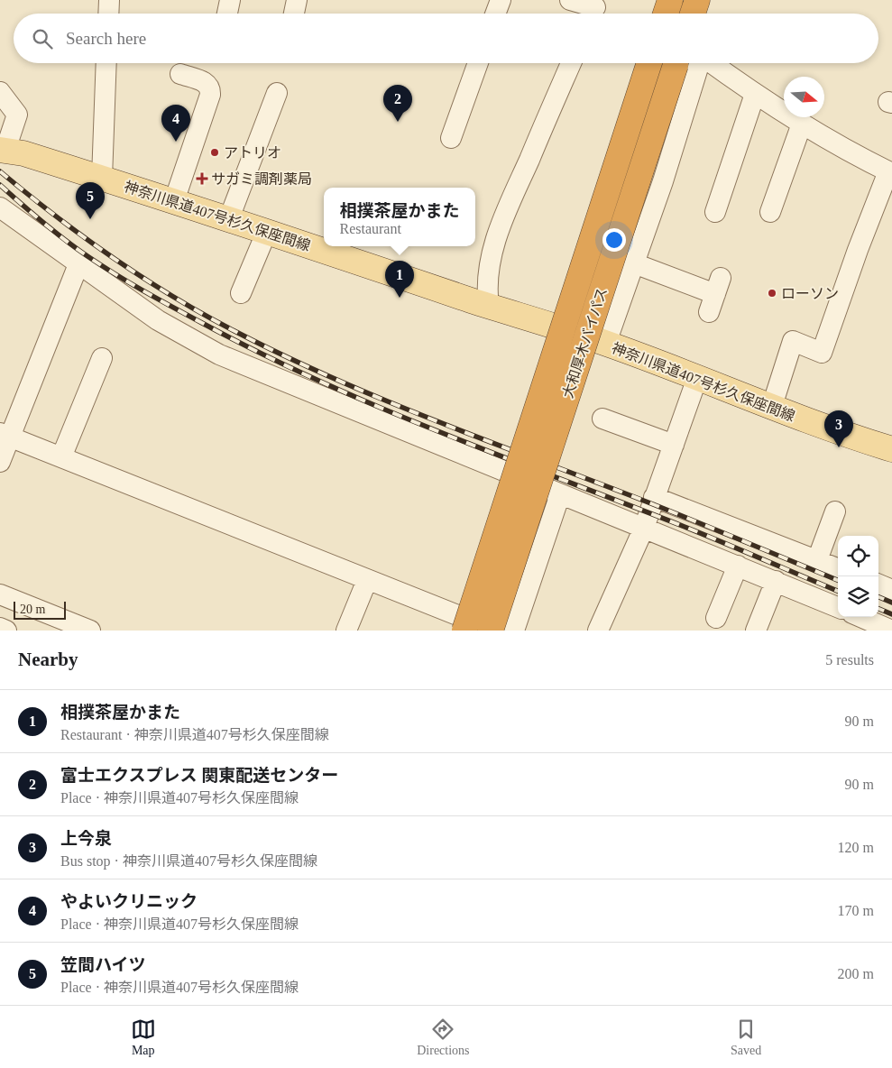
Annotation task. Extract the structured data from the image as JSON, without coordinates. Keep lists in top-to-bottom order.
{
  "streets": {
    "highway": ["大和厚木バイパス"],
    "main road": ["神奈川県道407号杉久保座間線"]
  },
  "places": {
    "other": ["アトリオ", "ローソン"],
    "health": ["サガミ調剤薬局"]
  },
  "scale_bar": "20 m",
  "north": "right",
  "page": {
    "search": "Search here",
    "pins": [
      "2",
      "4",
      "5",
      "1",
      "3"
    ],
    "popup": ["相撲茶屋かまた", "Restaurant"],
    "scale": "20 m",
    "heading": ["Nearby", "5 results"],
    "list": [
      {
        "mark": "1",
        "name": "相撲茶屋かまた",
        "note": "Restaurant · 神奈川県道407号杉久保座間線",
        "value": "90 m"
      },
      {
        "mark": "2",
        "name": "富士エクスプレス 関東配送センター",
        "note": "Place · 神奈川県道407号杉久保座間線",
        "value": "90 m"
      },
      {
        "mark": "3",
        "name": "上今泉",
        "note": "Bus stop · 神奈川県道407号杉久保座間線",
        "value": "120 m"
      },
      {
        "mark": "4",
        "name": "やよいクリニック",
        "note": "Place · 神奈川県道407号杉久保座間線",
        "value": "170 m"
      },
      {
        "mark": "5",
        "name": "笠間ハイツ",
        "note": "Place · 神奈川県道407号杉久保座間線",
        "value": "200 m"
      }
    ],
    "nav": ["Map", "Directions", "Saved"]
  }
}
